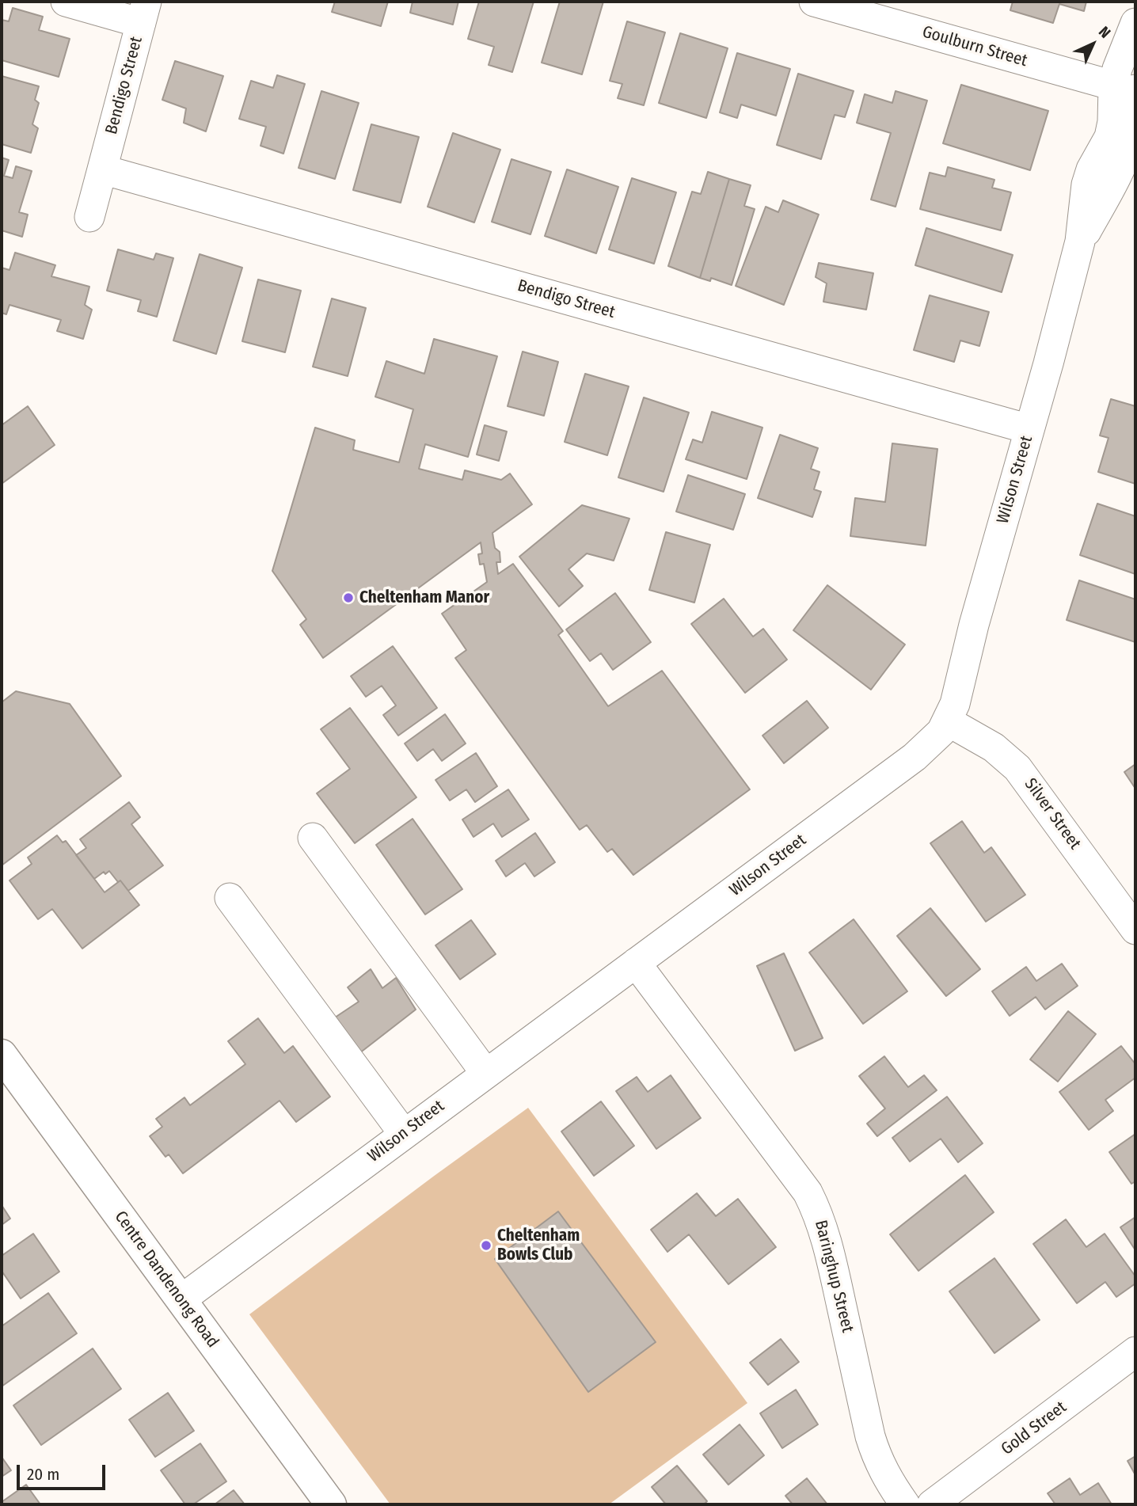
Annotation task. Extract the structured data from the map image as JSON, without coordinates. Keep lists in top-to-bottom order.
{
  "streets": {
    "main road": ["Centre Dandenong Road"],
    "street": [
      "Goulburn Street",
      "Bendigo Street",
      "Wilson Street",
      "Silver Street",
      "Baringhup Street",
      "Gold Street"
    ]
  },
  "crossings": [
    ["Goulburn Street", "Wilson Street"],
    ["Bendigo Street", "Wilson Street"],
    ["Wilson Street", "Silver Street"],
    ["Wilson Street", "Baringhup Street"],
    ["Wilson Street", "Centre Dandenong Road"]
  ],
  "places": ["Cheltenham Manor", "Cheltenham Bowls Club"],
  "scale_bar": "20 m",
  "north": "top right"
}
